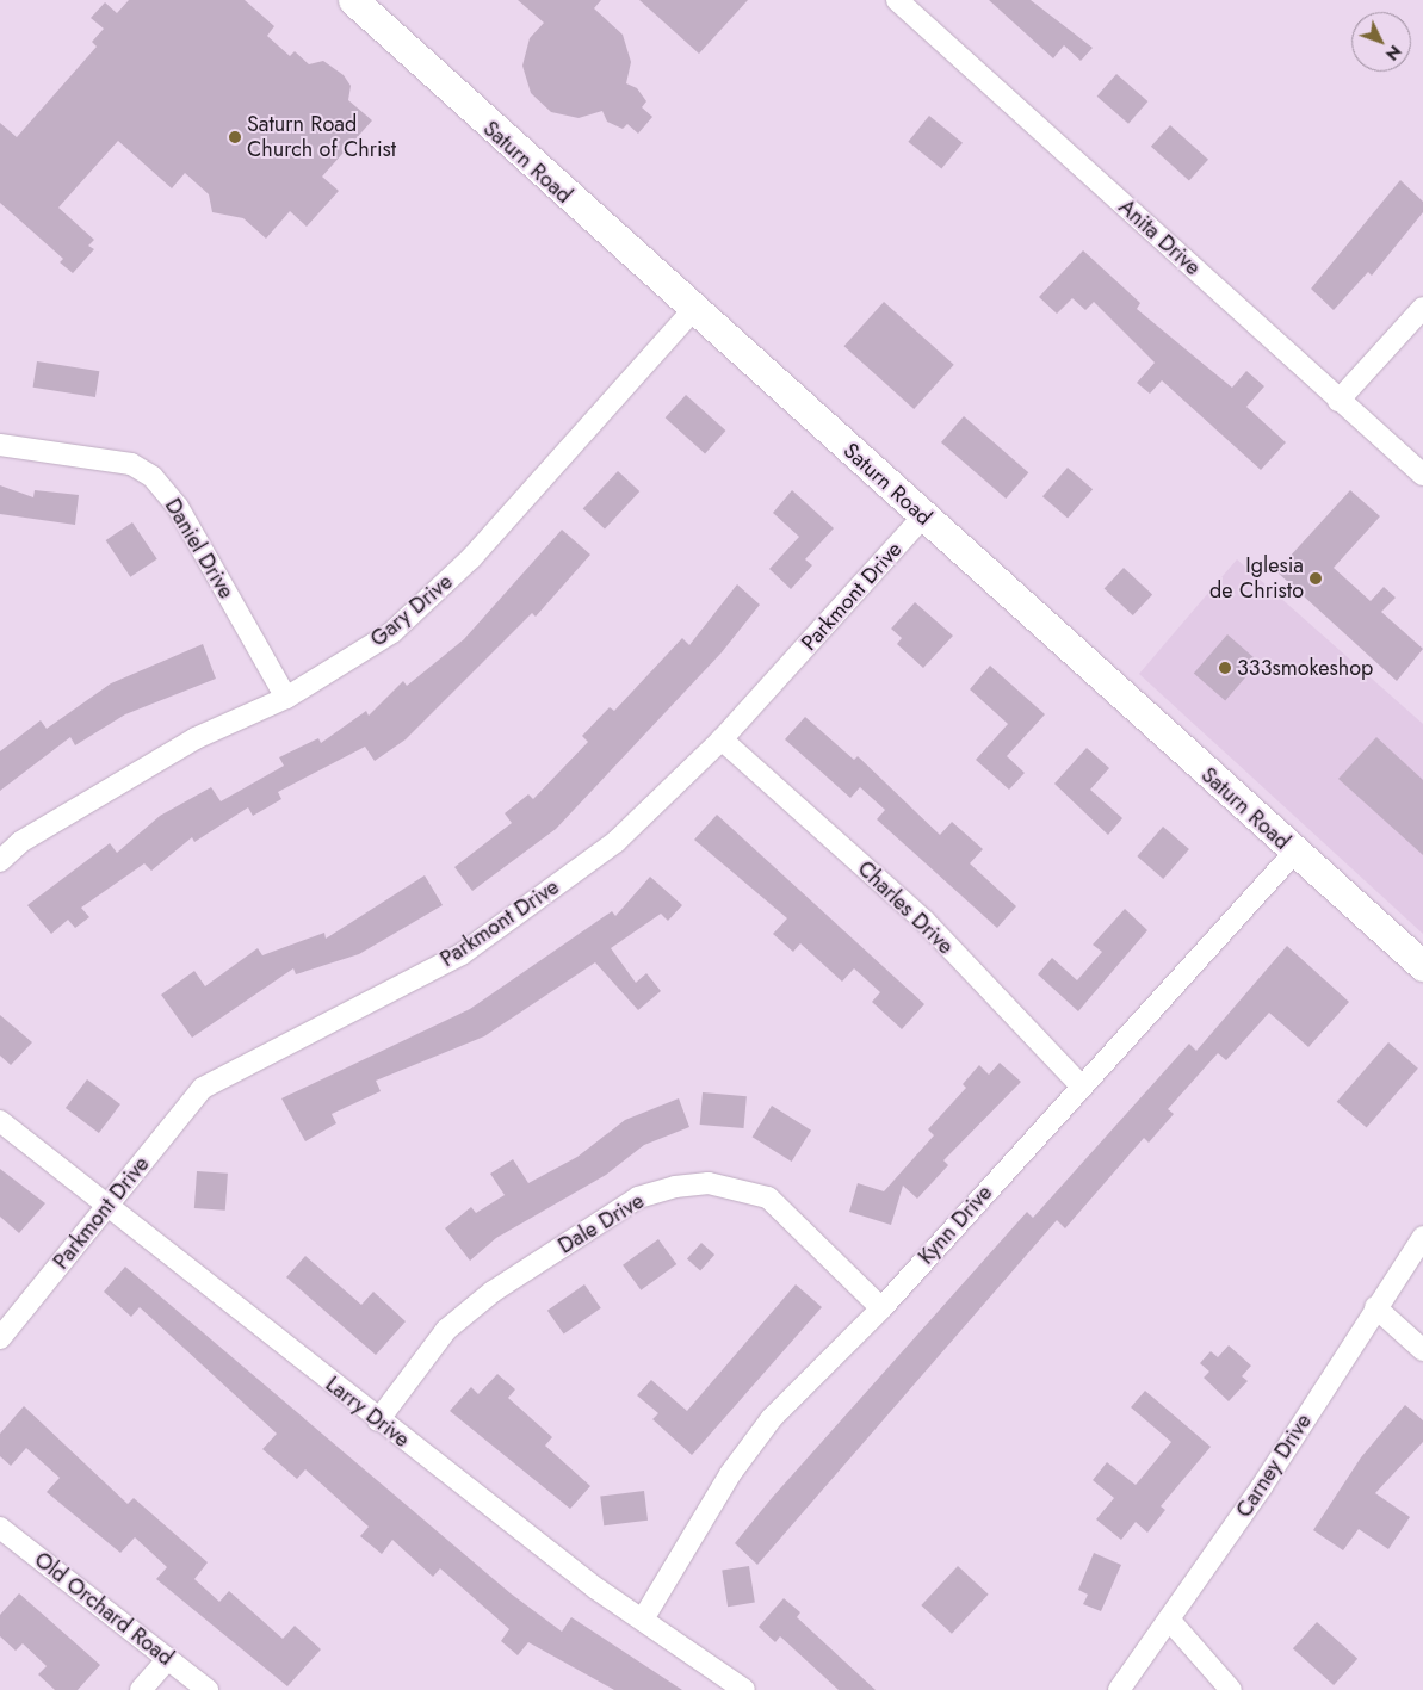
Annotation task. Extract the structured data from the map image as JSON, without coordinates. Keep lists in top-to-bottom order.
{
  "streets": {
    "street": [
      "Saturn Road",
      "Anita Drive",
      "Daniel Drive",
      "Parkmont Drive",
      "Gary Drive",
      "Charles Drive",
      "Dale Drive",
      "Kynn Drive",
      "Larry Drive",
      "Carney Drive",
      "Old Orchard Road"
    ]
  },
  "crossings": [
    ["Saturn Road", "Parkmont Drive"],
    ["Saturn Road", "Gary Drive"],
    ["Saturn Road", "Kynn Drive"],
    ["Daniel Drive", "Gary Drive"],
    ["Parkmont Drive", "Charles Drive"],
    ["Parkmont Drive", "Larry Drive"],
    ["Charles Drive", "Kynn Drive"],
    ["Dale Drive", "Kynn Drive"],
    ["Dale Drive", "Larry Drive"],
    ["Kynn Drive", "Larry Drive"]
  ],
  "places": ["Saturn Road Church of Christ", "Iglesia de Christo", "333smokeshop"],
  "north": "bottom right"
}
